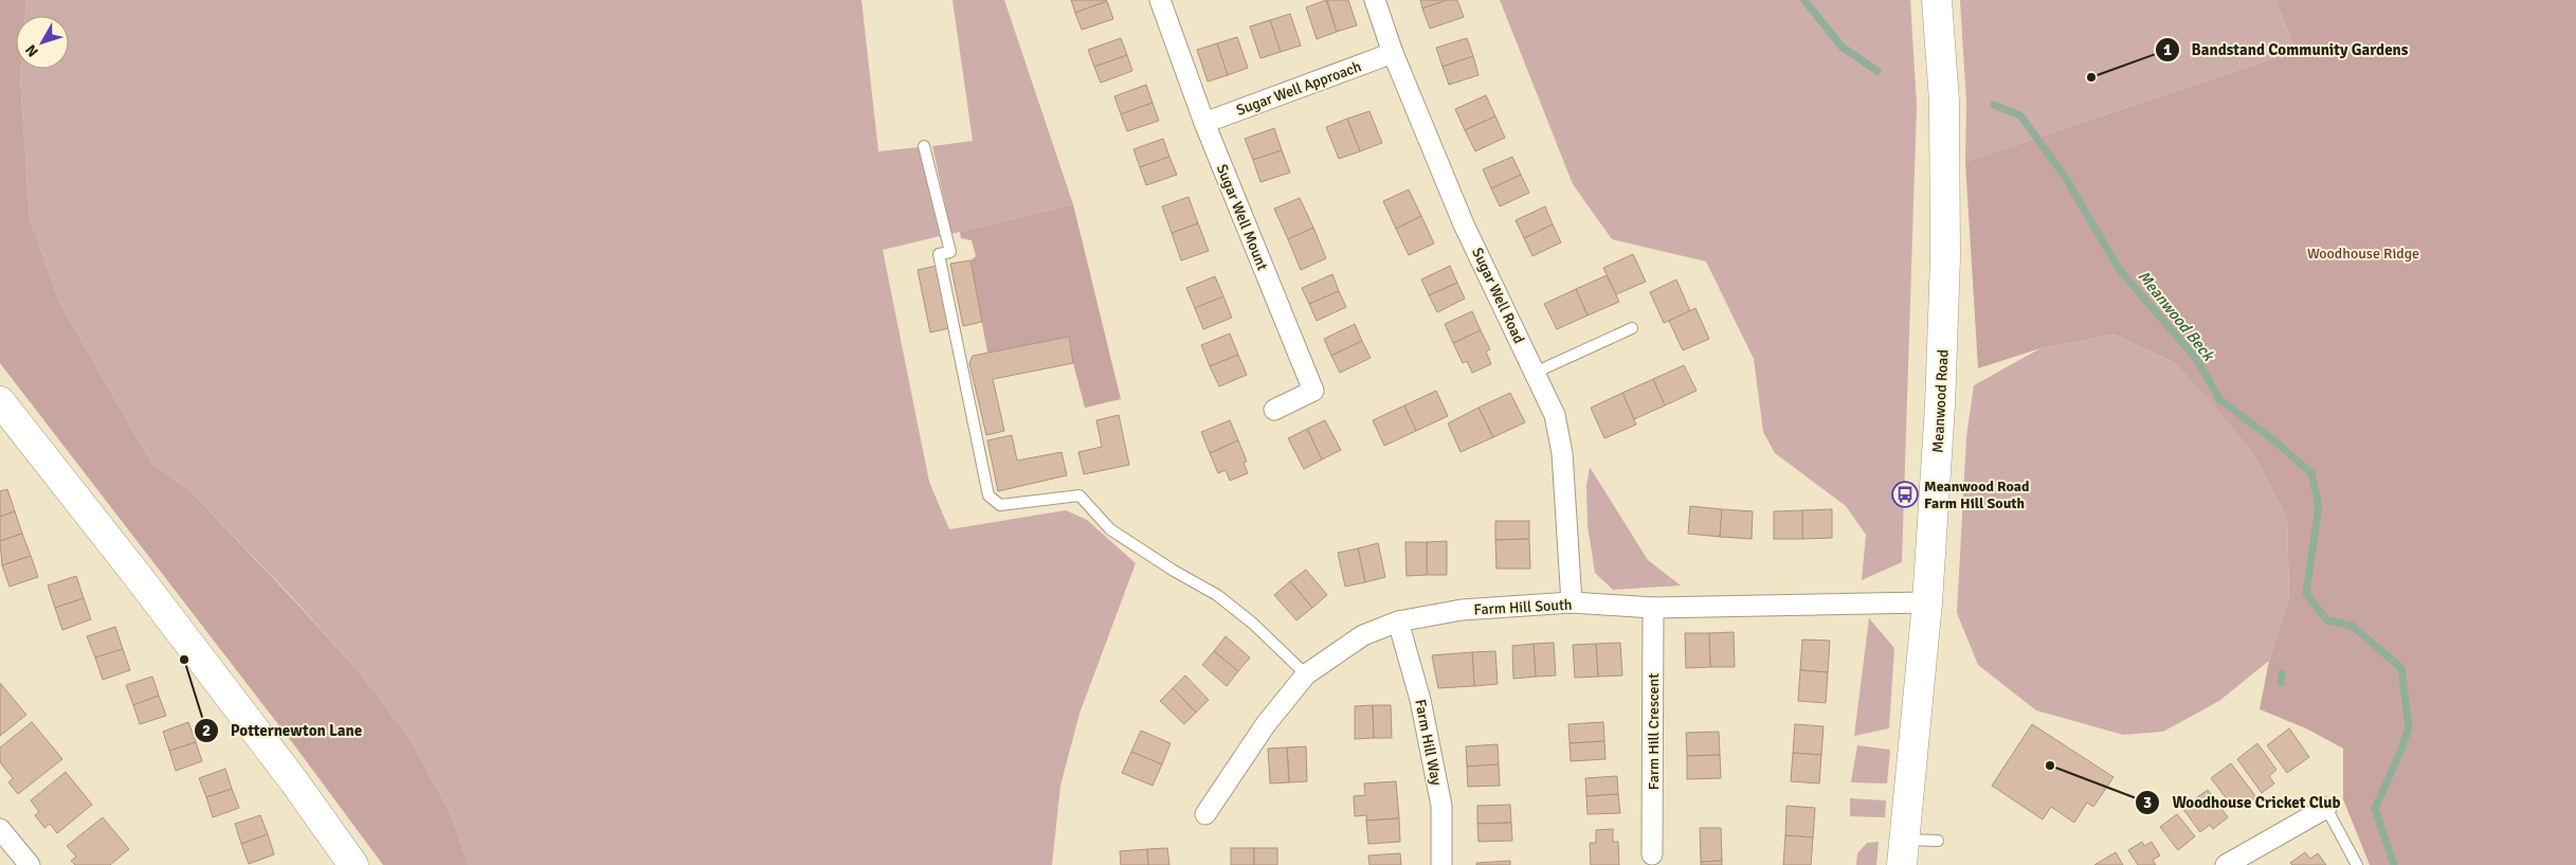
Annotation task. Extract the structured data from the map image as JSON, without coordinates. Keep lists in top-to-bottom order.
{
  "streets": {
    "street": [
      "Sugar Well Approach",
      "Sugar Well Mount",
      "Sugar Well Road",
      "Meanwood Road",
      "Farm Hill South",
      "Farm Hill Crescent",
      "Farm Hill Way"
    ]
  },
  "crossings": [
    ["Sugar Well Approach", "Sugar Well Mount"],
    ["Sugar Well Approach", "Sugar Well Road"],
    ["Sugar Well Road", "Farm Hill South"],
    ["Meanwood Road", "Farm Hill South"],
    ["Farm Hill South", "Farm Hill Crescent"],
    ["Farm Hill South", "Farm Hill Way"]
  ],
  "water": ["Meanwood Beck"],
  "parks": ["Woodhouse Ridge"],
  "places": {
    "other": ["Bandstand Community Gardens", "Potternewton Lane", "Woodhouse Cricket Club"],
    "bus stop": ["Meanwood Road Farm Hill South"]
  },
  "north": "bottom left"
}
